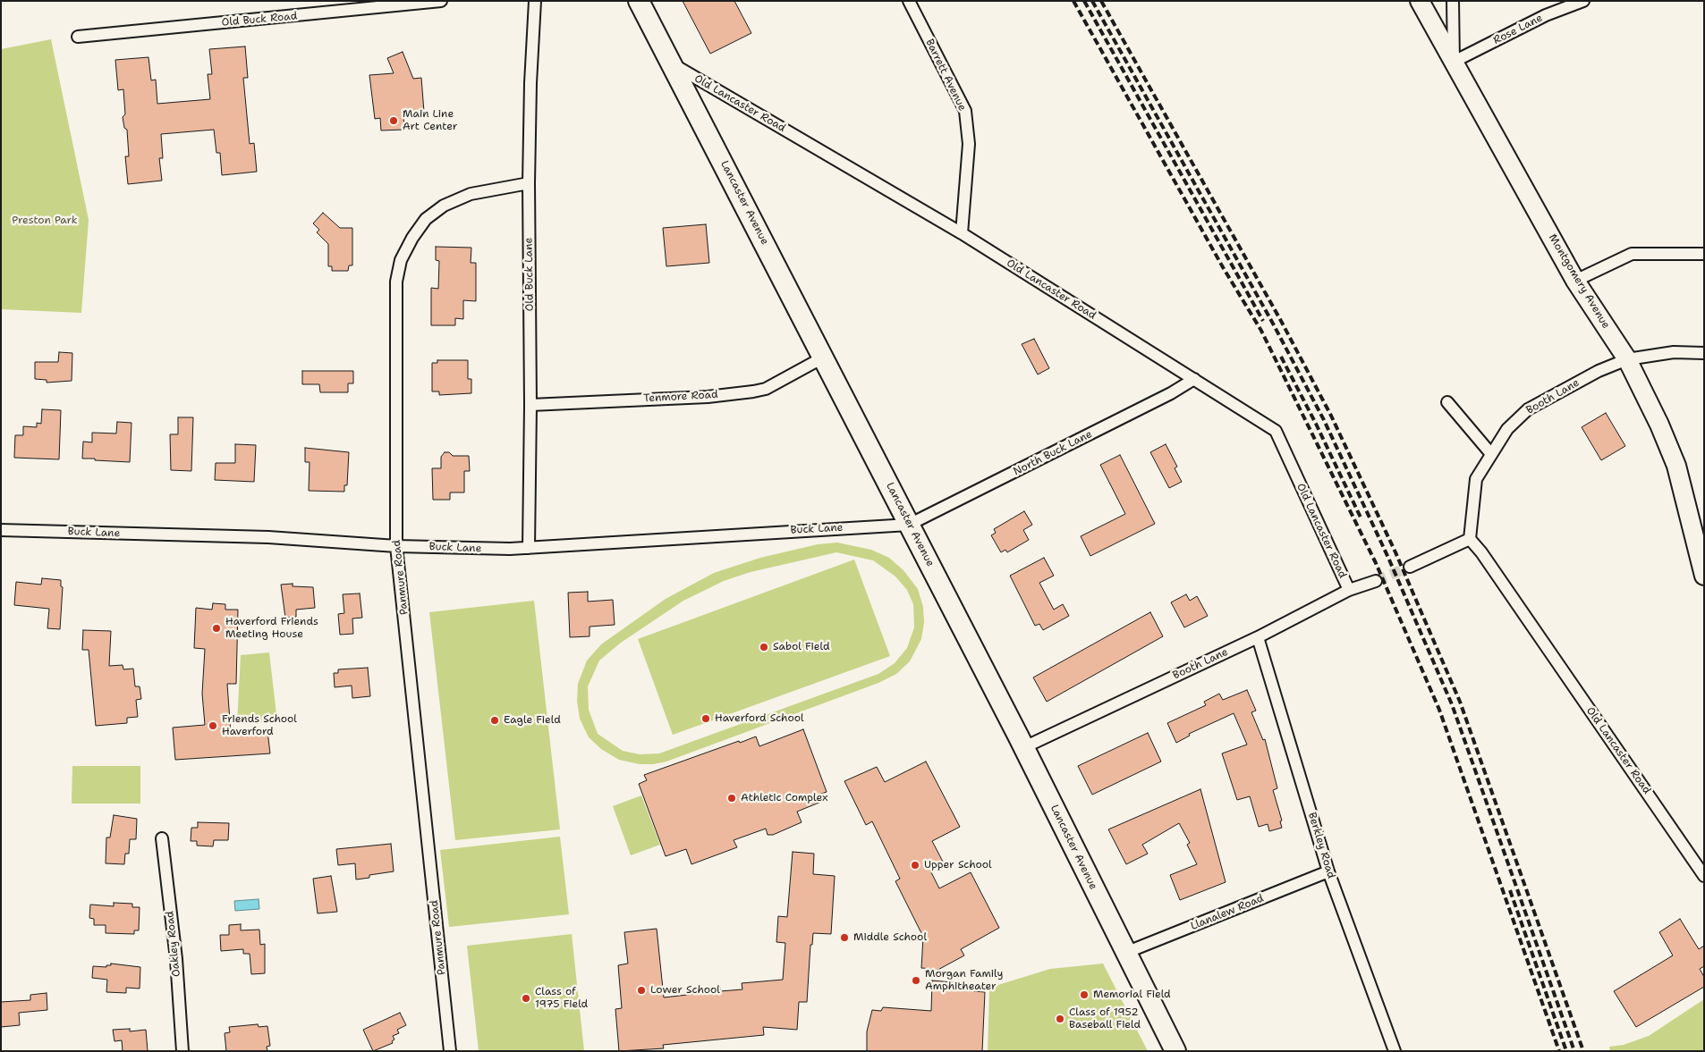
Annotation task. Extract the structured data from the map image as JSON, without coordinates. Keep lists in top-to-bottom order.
{
  "streets": {
    "highway": ["Lancaster Avenue"],
    "main road": ["Montgomery Avenue"],
    "street": [
      "Old Buck Road",
      "Rose Lane",
      "Barrett Avenue",
      "Old Lancaster Road",
      "Old Buck Lane",
      "Tenmore Road",
      "Booth Lane",
      "North Buck Lane",
      "Buck Lane",
      "Panmure Road",
      "Berkley Road",
      "Llanalew Road",
      "Oakley Road"
    ]
  },
  "crossings": [
    ["Rose Lane", "Montgomery Avenue"],
    ["Barrett Avenue", "Old Lancaster Road"],
    ["Old Lancaster Road", "Lancaster Avenue"],
    ["Old Lancaster Road", "Booth Lane"],
    ["Old Lancaster Road", "North Buck Lane"],
    ["Lancaster Avenue", "Tenmore Road"],
    ["Lancaster Avenue", "Booth Lane"],
    ["Lancaster Avenue", "North Buck Lane"],
    ["Lancaster Avenue", "Buck Lane"],
    ["Lancaster Avenue", "Llanalew Road"],
    ["Old Buck Lane", "Tenmore Road"],
    ["Old Buck Lane", "Buck Lane"],
    ["Old Buck Lane", "Panmure Road"],
    ["Montgomery Avenue", "Booth Lane"],
    ["Booth Lane", "Berkley Road"],
    ["North Buck Lane", "Buck Lane"],
    ["Buck Lane", "Panmure Road"],
    ["Berkley Road", "Llanalew Road"]
  ],
  "parks": ["Preston Park"],
  "places": [
    "Main Line Art Center",
    "Haverford Friends Meeting House",
    "Sabol Field",
    "Haverford School",
    "Eagle Field",
    "Friends School Haverford",
    "Athletic Complex",
    "Upper School",
    "Middle School",
    "Morgan Family Amphitheater",
    "Lower School",
    "Memorial Field",
    "Class of 1975 Field",
    "Class of 1952 Baseball Field"
  ]
}
